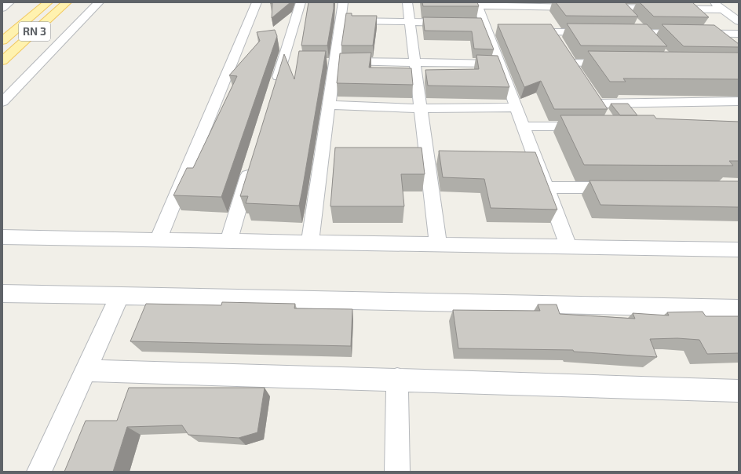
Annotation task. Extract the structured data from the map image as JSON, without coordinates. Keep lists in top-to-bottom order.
{
  "streets": {
    "main road": ["RN 3"]
  }
}
